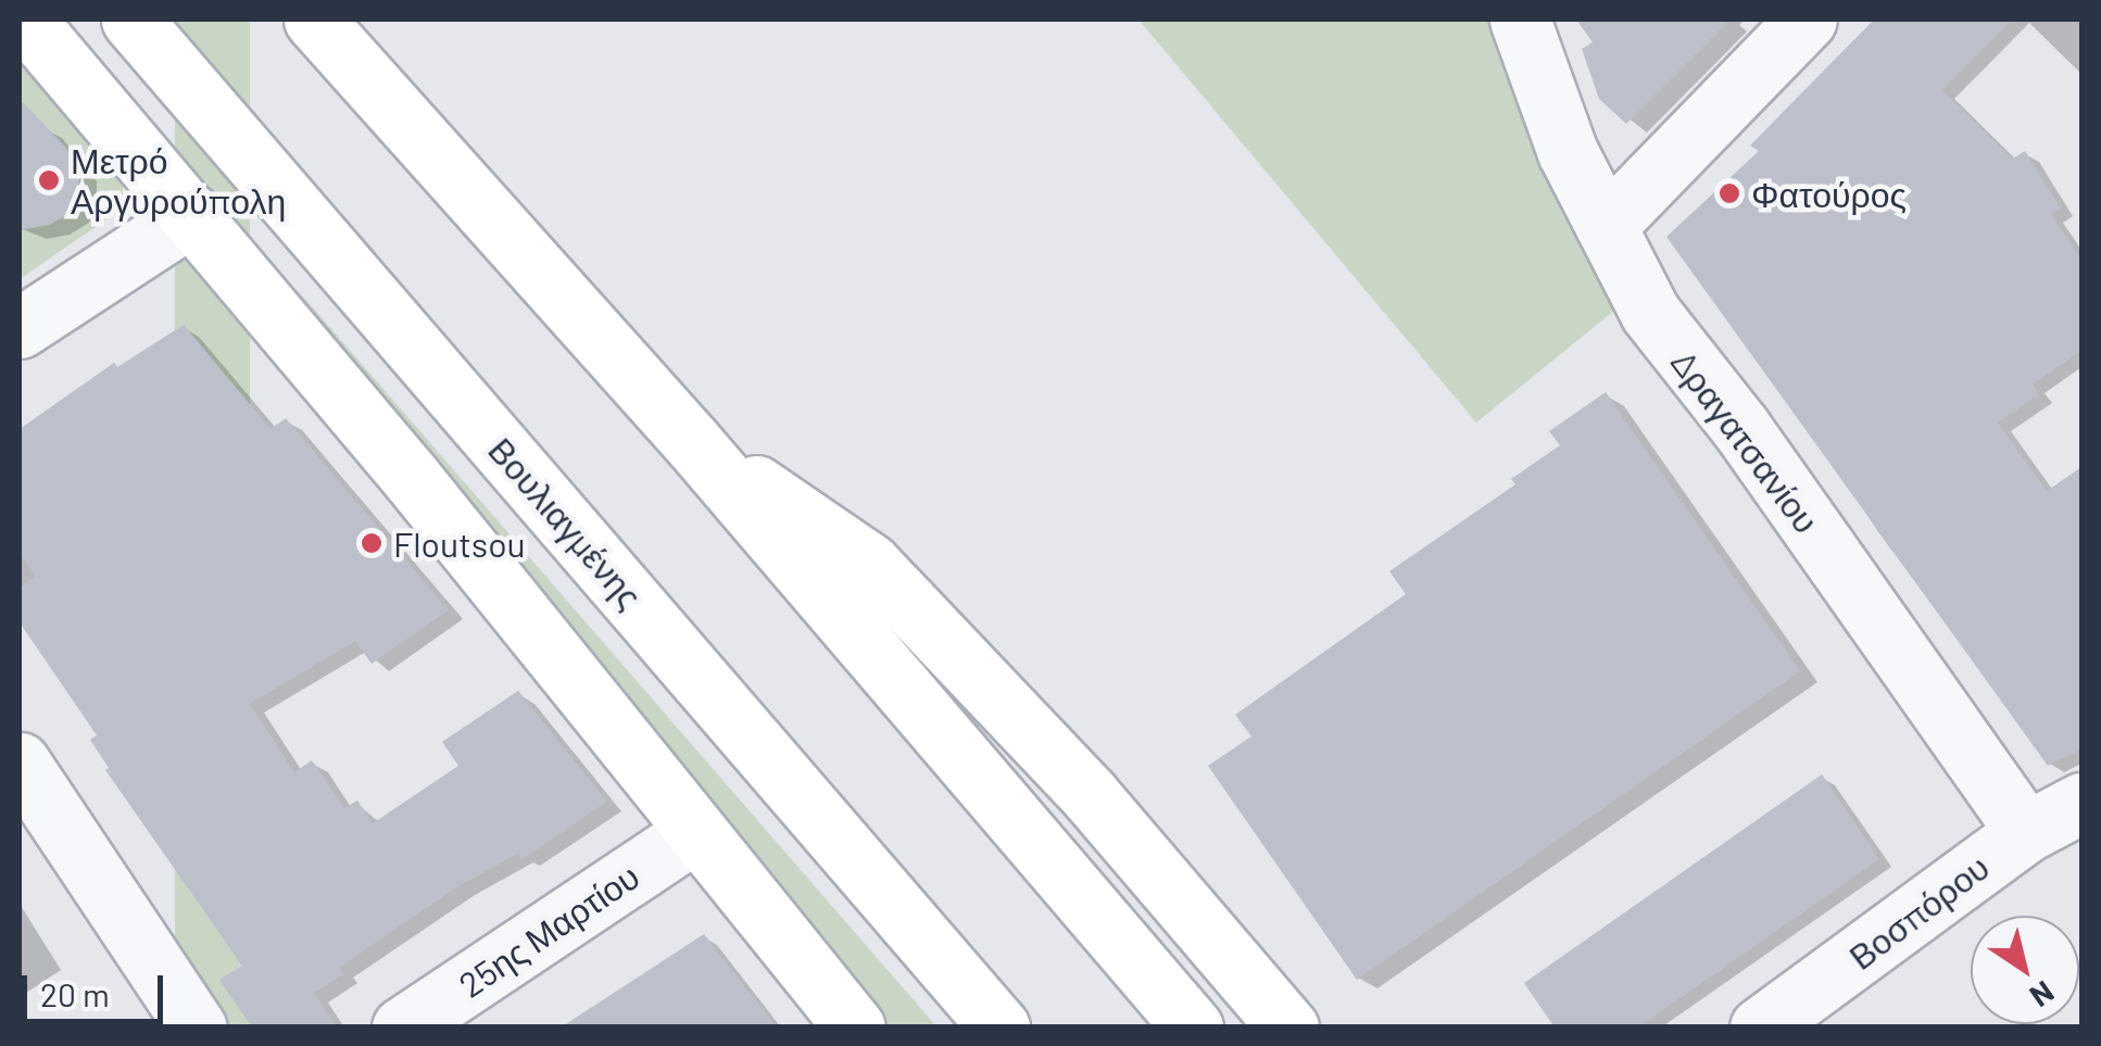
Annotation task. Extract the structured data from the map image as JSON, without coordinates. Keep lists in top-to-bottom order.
{
  "streets": {
    "main road": ["Βουλιαγμένης"],
    "street": ["Δραγατσανίου", "Βοσπόρου", "25ης Μαρτίου"]
  },
  "crossings": [
    ["Δραγατσανίου", "Βοσπόρου"]
  ],
  "places": ["Μετρό Αργυρούπολη", "Φατούρος", "Floutsou"],
  "scale_bar": "20 m",
  "north": "bottom right"
}
